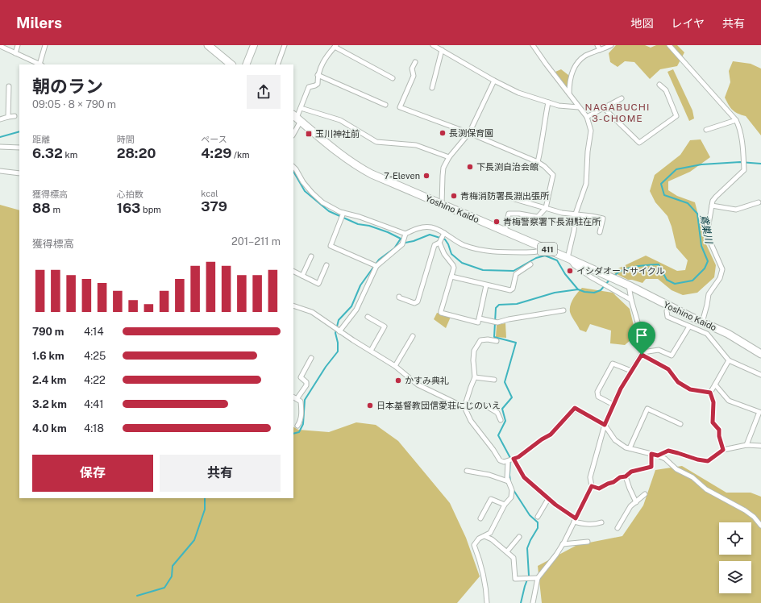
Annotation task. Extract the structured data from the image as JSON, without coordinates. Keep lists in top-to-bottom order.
{
  "streets": {
    "highway": ["Yoshino Kaido", "411"]
  },
  "districts": ["NAGABUCHI 3-CHOME"],
  "water": ["鳶巣川"],
  "places": {
    "other": [
      "長渕保育園",
      "下長渕自治会館",
      "7-Eleven",
      "青梅消防署長淵出張所",
      "青梅警察署下長淵駐在所",
      "イシダオートサイクル",
      "かすみ典礼",
      "日本基督教団信愛荘にじのいえ"
    ],
    "transit": ["玉川神社前"]
  },
  "page": {
    "header": "Milers",
    "nav": ["地図", "レイヤ", "共有"],
    "heading": ["朝のラン", "09:05 · 8 × 790 m"],
    "stats": [
      ["距離", "6.32 km"],
      ["時間", "28:20"],
      ["ペース", "4:29 /km"],
      ["獲得標高", "88 m"],
      ["心拍数", "163 bpm"],
      ["kcal", "379"]
    ],
    "chart": ["獲得標高", "201–211 m"],
    "list": [
      {
        "name": "790 m",
        "note": "4:14"
      },
      {
        "name": "1.6 km",
        "note": "4:25"
      },
      {
        "name": "2.4 km",
        "note": "4:22"
      },
      {
        "name": "3.2 km",
        "note": "4:41"
      },
      {
        "name": "4.0 km",
        "note": "4:18"
      }
    ],
    "buttons": ["保存", "共有"]
  }
}
